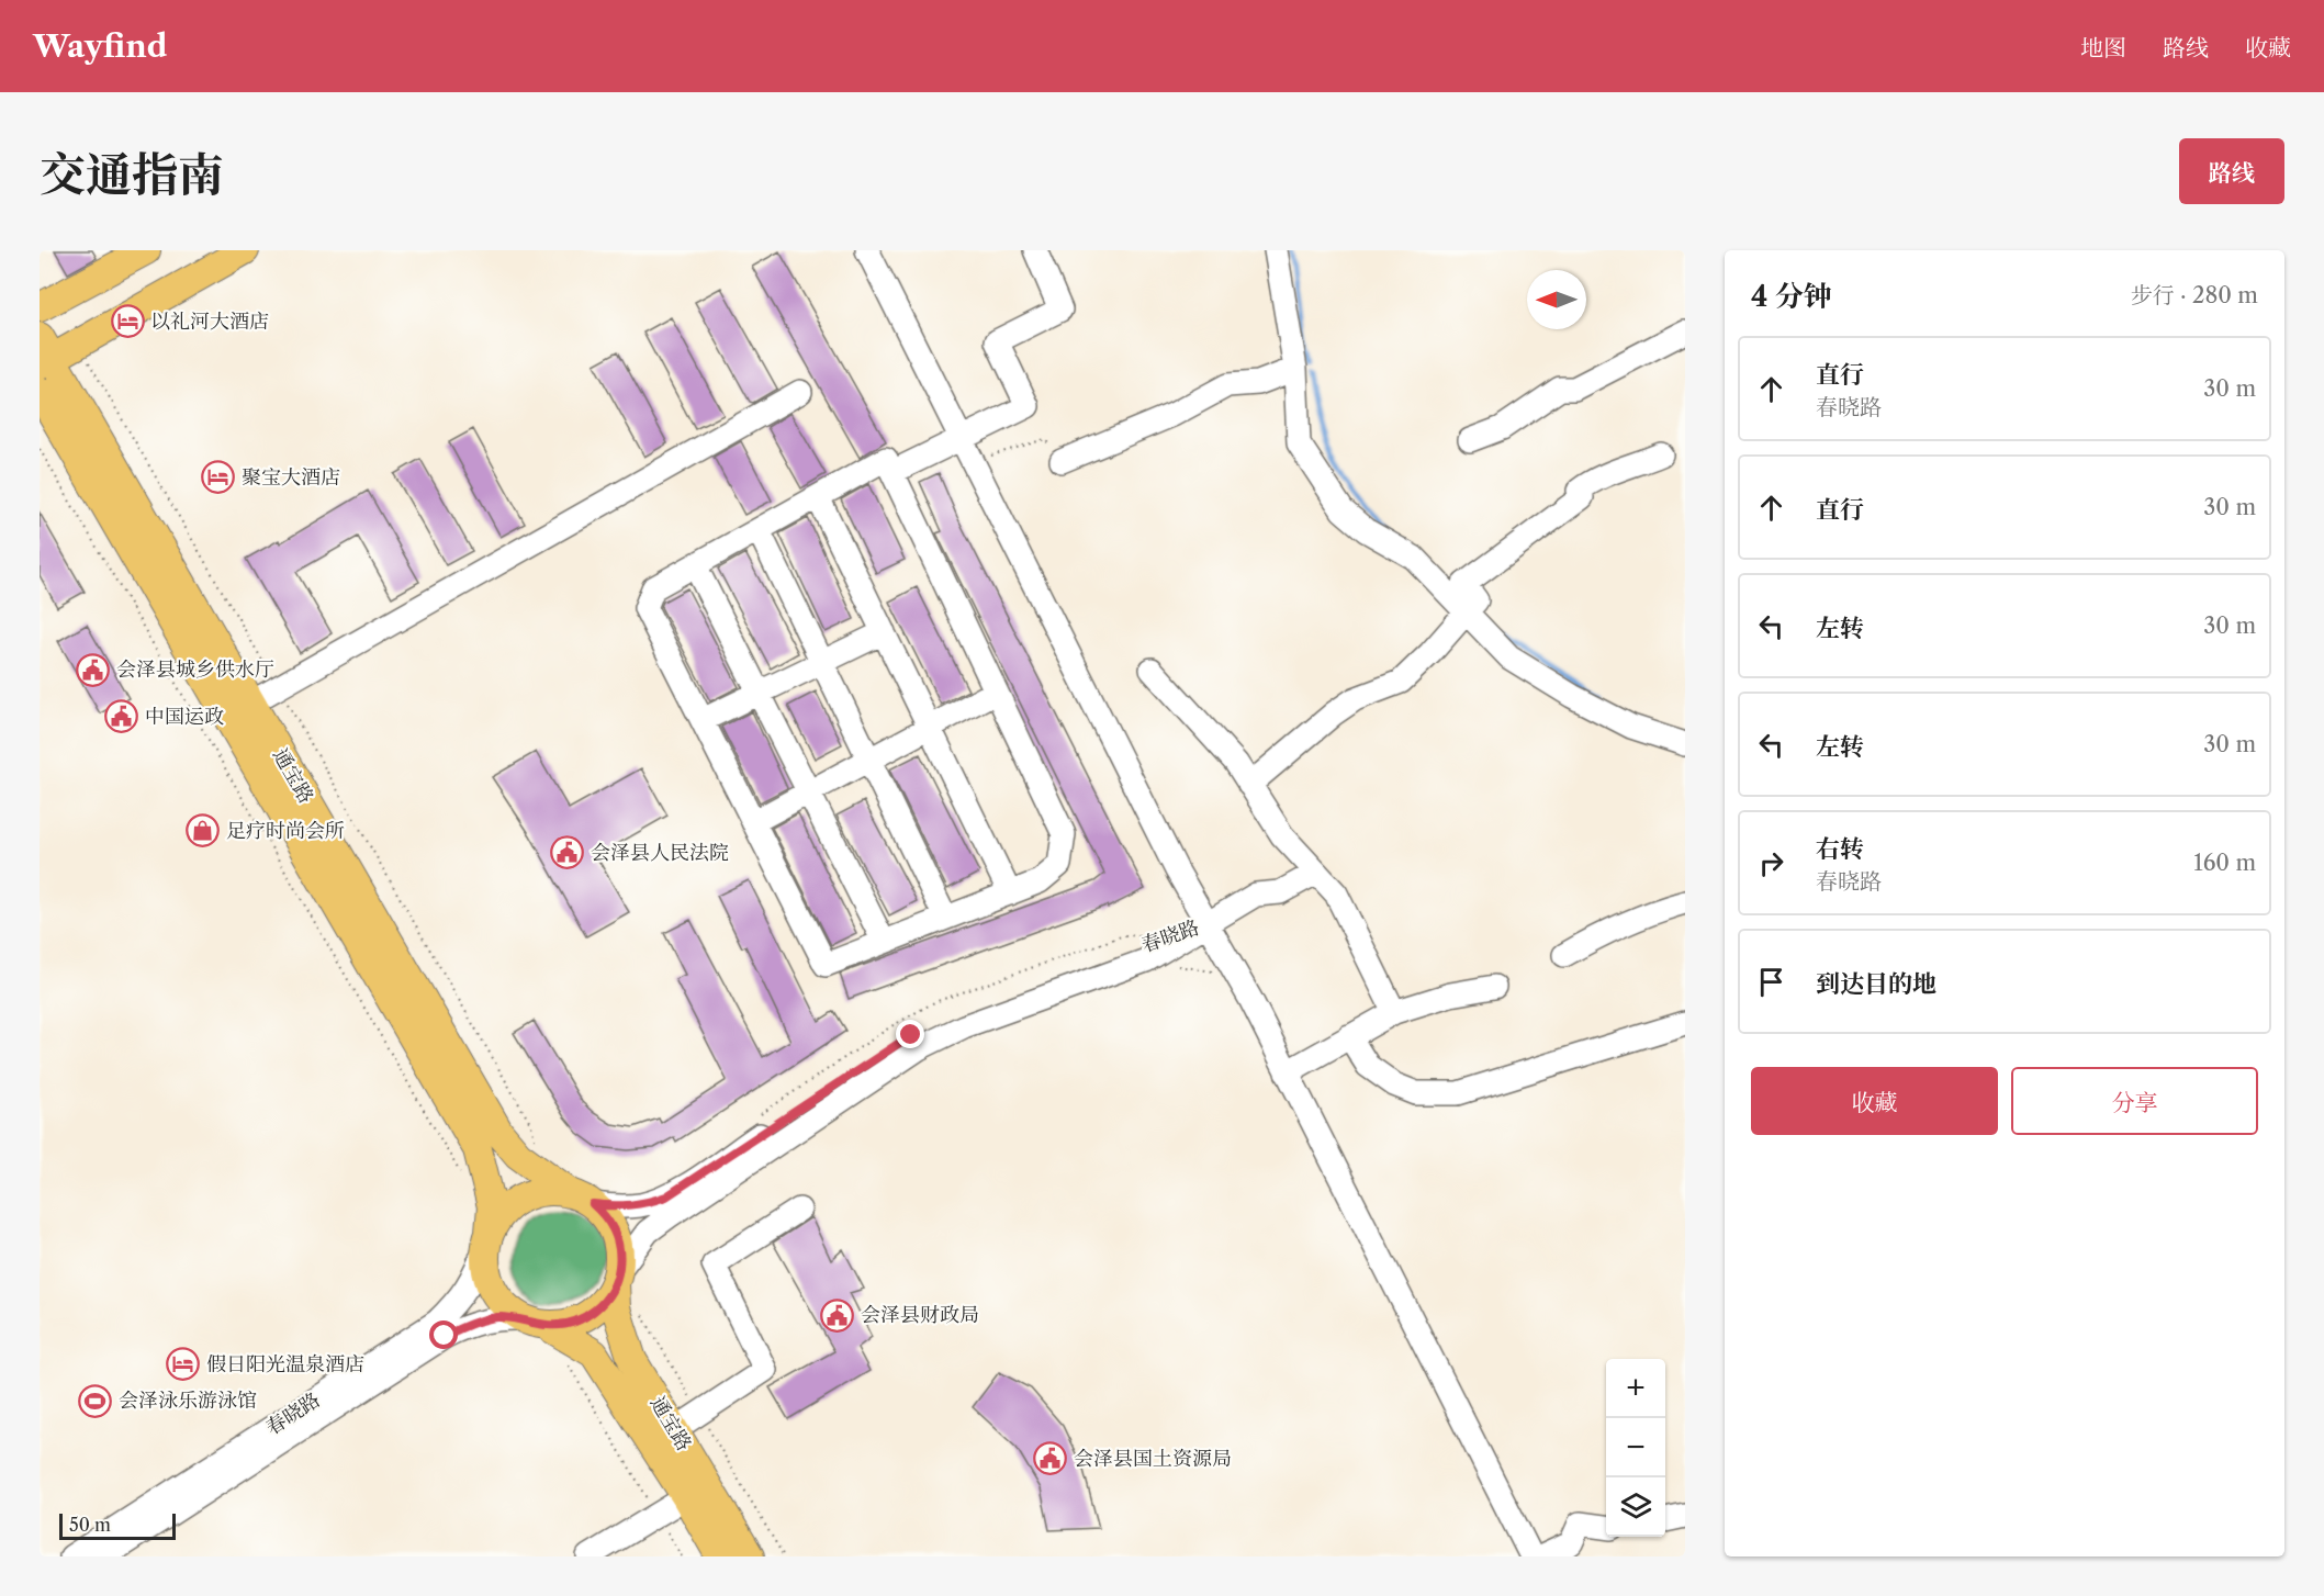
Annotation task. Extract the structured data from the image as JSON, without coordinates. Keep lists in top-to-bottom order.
{
  "streets": {
    "main road": ["通宝路"],
    "street": ["春晓路"]
  },
  "crossings": [
    ["通宝路", "春晓路"]
  ],
  "places": {
    "hotel": ["以礼河大酒店", "聚宝大酒店", "假日阳光温泉酒店"],
    "public building": [
      "会泽县城乡供水厅",
      "中国运政",
      "会泽县人民法院",
      "会泽县财政局",
      "会泽县国土资源局"
    ],
    "shop": ["足疗时尚会所"],
    "sports": ["会泽泳乐游泳馆"]
  },
  "scale_bar": "50 m",
  "north": "left",
  "page": {
    "header": "Wayfind",
    "nav": ["地图", "路线", "收藏"],
    "title": "交通指南",
    "buttons": [
      "路线",
      ["收藏", "分享"]
    ],
    "heading": ["4 分钟", "步行 · 280 m"],
    "list": [
      ["直行", "春晓路", "30 m"],
      ["直行", "30 m"],
      ["左转", "30 m"],
      ["左转", "30 m"],
      ["右转", "春晓路", "160 m"],
      "到达目的地"
    ],
    "map_buttons": ["+", "−"],
    "scale": "50 m"
  }
}
